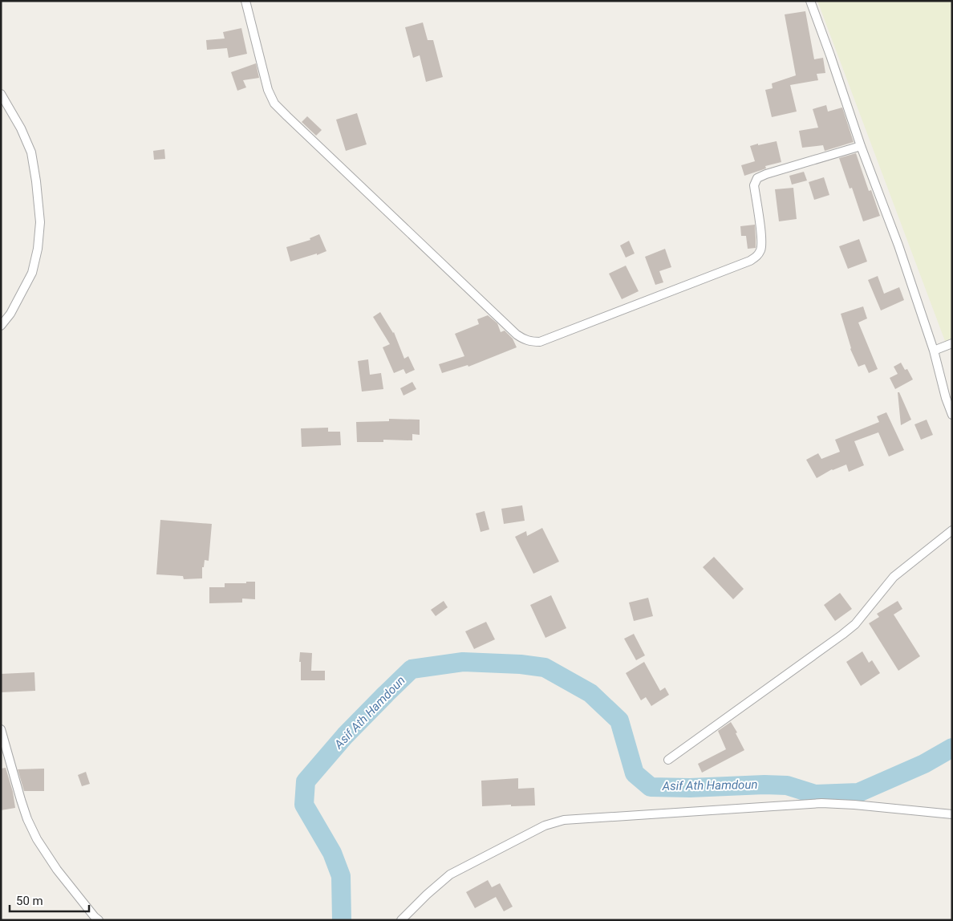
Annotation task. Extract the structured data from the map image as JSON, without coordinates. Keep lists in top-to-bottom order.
{
  "water": ["Asif Ath Hamdoun"],
  "scale_bar": "50 m"
}
